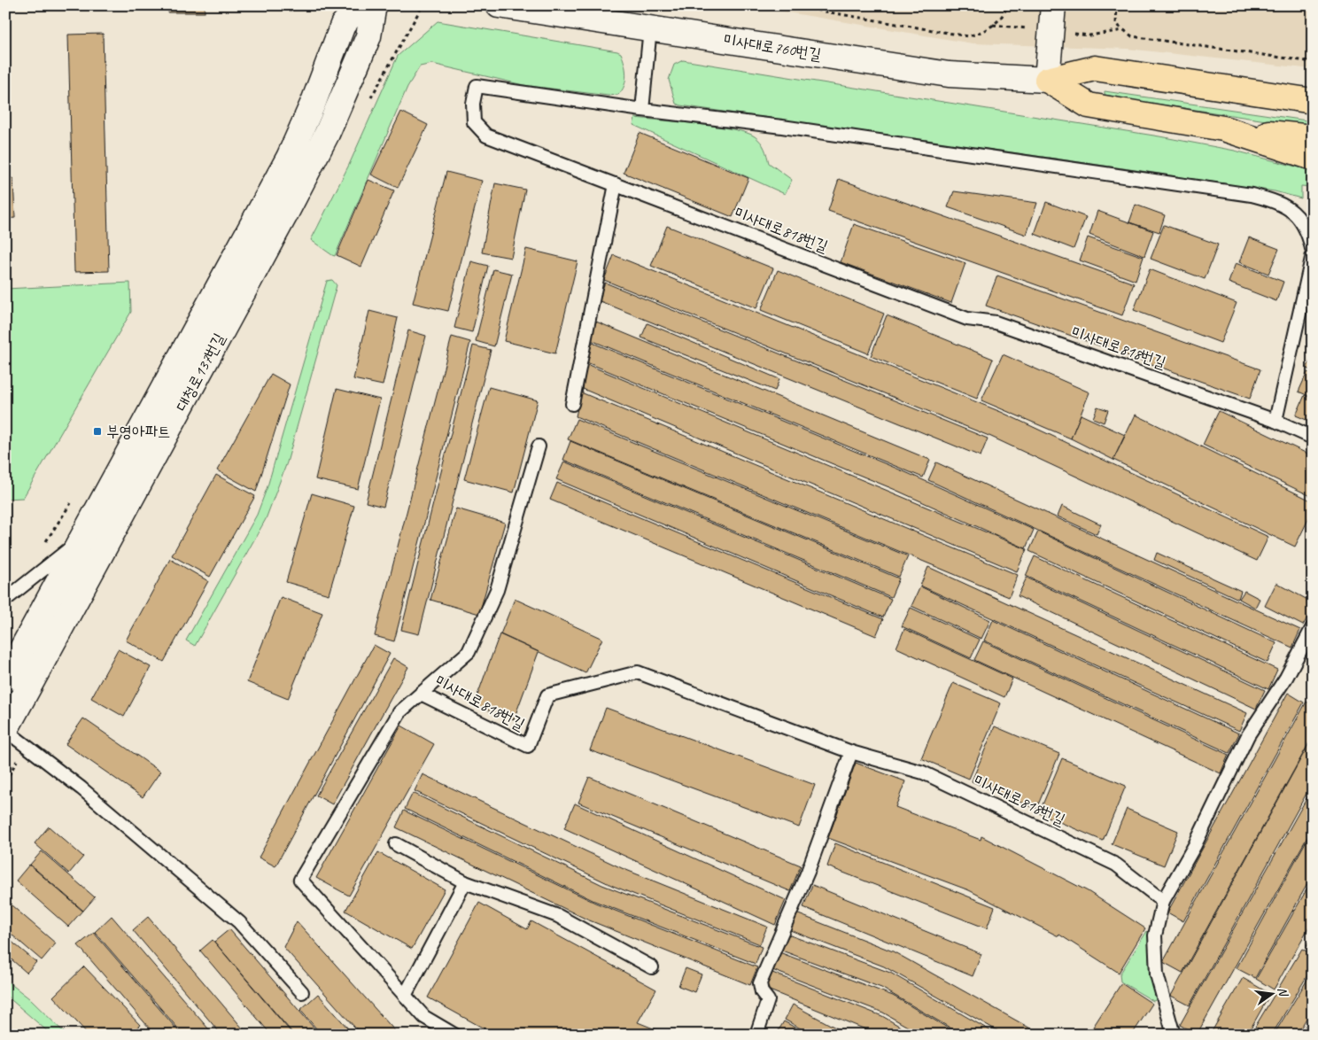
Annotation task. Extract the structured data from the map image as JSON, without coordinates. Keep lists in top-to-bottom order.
{
  "streets": {
    "main road": ["미사대로760번길", "대청로137번길"],
    "lane": ["미사대로818번길"]
  },
  "places": {
    "transit": ["부영아파트"]
  },
  "north": "right"
}
